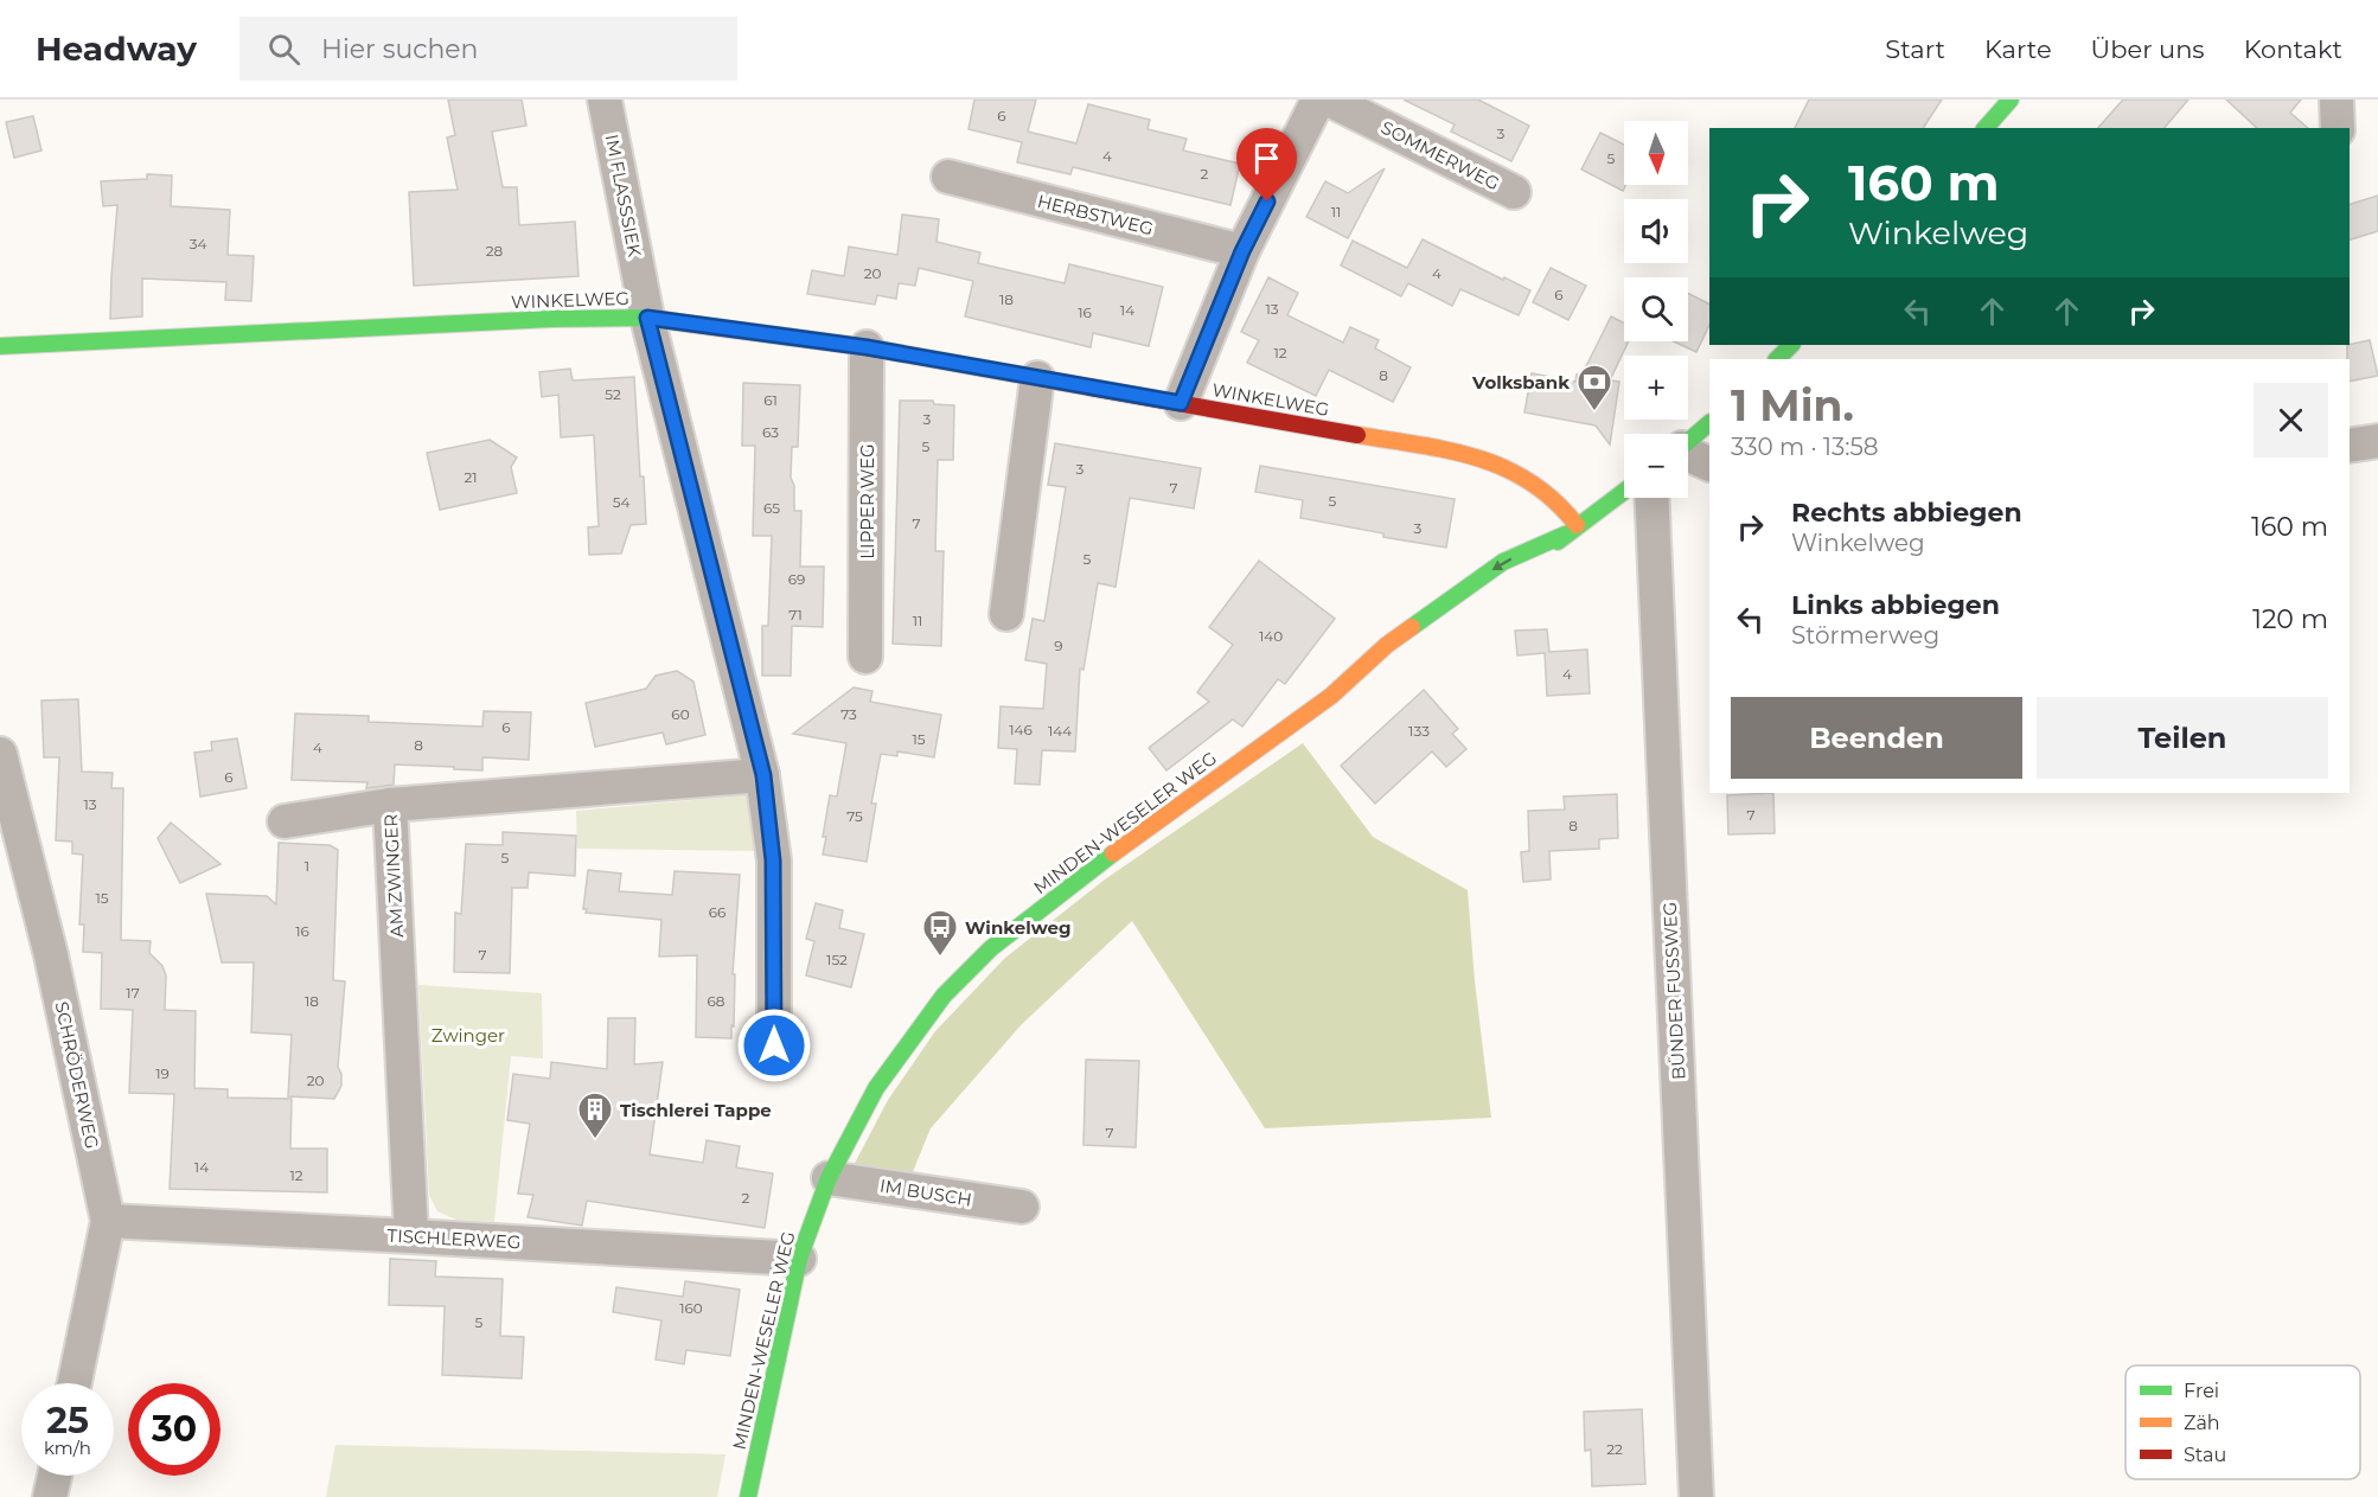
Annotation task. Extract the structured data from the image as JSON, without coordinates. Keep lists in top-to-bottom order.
{
  "streets": {
    "street": [
      "SOMMERWEG",
      "IM FLASSSIEK",
      "HERBSTWEG",
      "WINKELWEG",
      "LIPPER WEG",
      "MINDEN-WESELER WEG",
      "AM ZWINGER",
      "BÜNDER FUSSWEG",
      "SCHRÖDERWEG",
      "IM BUSCH",
      "TISCHLERWEG"
    ]
  },
  "crossings": [
    ["IM FLASSSIEK", "WINKELWEG"],
    ["IM FLASSSIEK", "AM ZWINGER"],
    ["WINKELWEG", "LIPPER WEG"],
    ["WINKELWEG", "MINDEN-WESELER WEG"],
    ["MINDEN-WESELER WEG", "IM BUSCH"],
    ["MINDEN-WESELER WEG", "TISCHLERWEG"],
    ["AM ZWINGER", "TISCHLERWEG"],
    ["SCHRÖDERWEG", "TISCHLERWEG"]
  ],
  "parks": ["Zwinger"],
  "places": {
    "bank": ["Volksbank"],
    "bus stop": ["Winkelweg"],
    "building": ["Tischlerei Tappe"]
  },
  "house_numbers": [
    "6",
    "3",
    "4",
    "5",
    "2",
    "11",
    "34",
    "28",
    "20",
    "4",
    "6",
    "18",
    "13",
    "14",
    "16",
    "12",
    "8",
    "52",
    "61",
    "3",
    "63",
    "5",
    "3",
    "21",
    "7",
    "5",
    "54",
    "65",
    "7",
    "3",
    "5",
    "69",
    "71",
    "11",
    "140",
    "9",
    "4",
    "60",
    "73",
    "6",
    "146",
    "144",
    "133",
    "15",
    "8",
    "4",
    "6",
    "13",
    "7",
    "75",
    "8",
    "5",
    "1",
    "15",
    "66",
    "16",
    "7",
    "152",
    "17",
    "18",
    "68",
    "19",
    "20",
    "7",
    "14",
    "12",
    "2",
    "160",
    "5",
    "22"
  ],
  "legend": ["Frei", "Zäh", "Stau"],
  "north": "bottom",
  "page": {
    "header": "Headway",
    "search": "Hier suchen",
    "nav": [
      "Start",
      "Karte",
      "Über uns",
      "Kontakt"
    ],
    "map_buttons": ["+", "−"],
    "turn": ["160 m", "Winkelweg"],
    "heading": ["1 Min.", "330 m · 13:58"],
    "list": [
      {
        "name": "Rechts abbiegen",
        "note": "Winkelweg",
        "value": "160 m"
      },
      {
        "name": "Links abbiegen",
        "note": "Störmerweg",
        "value": "120 m"
      }
    ],
    "buttons": ["Beenden", "Teilen"],
    "speed": "25 km/h",
    "limit": "30"
  }
}
